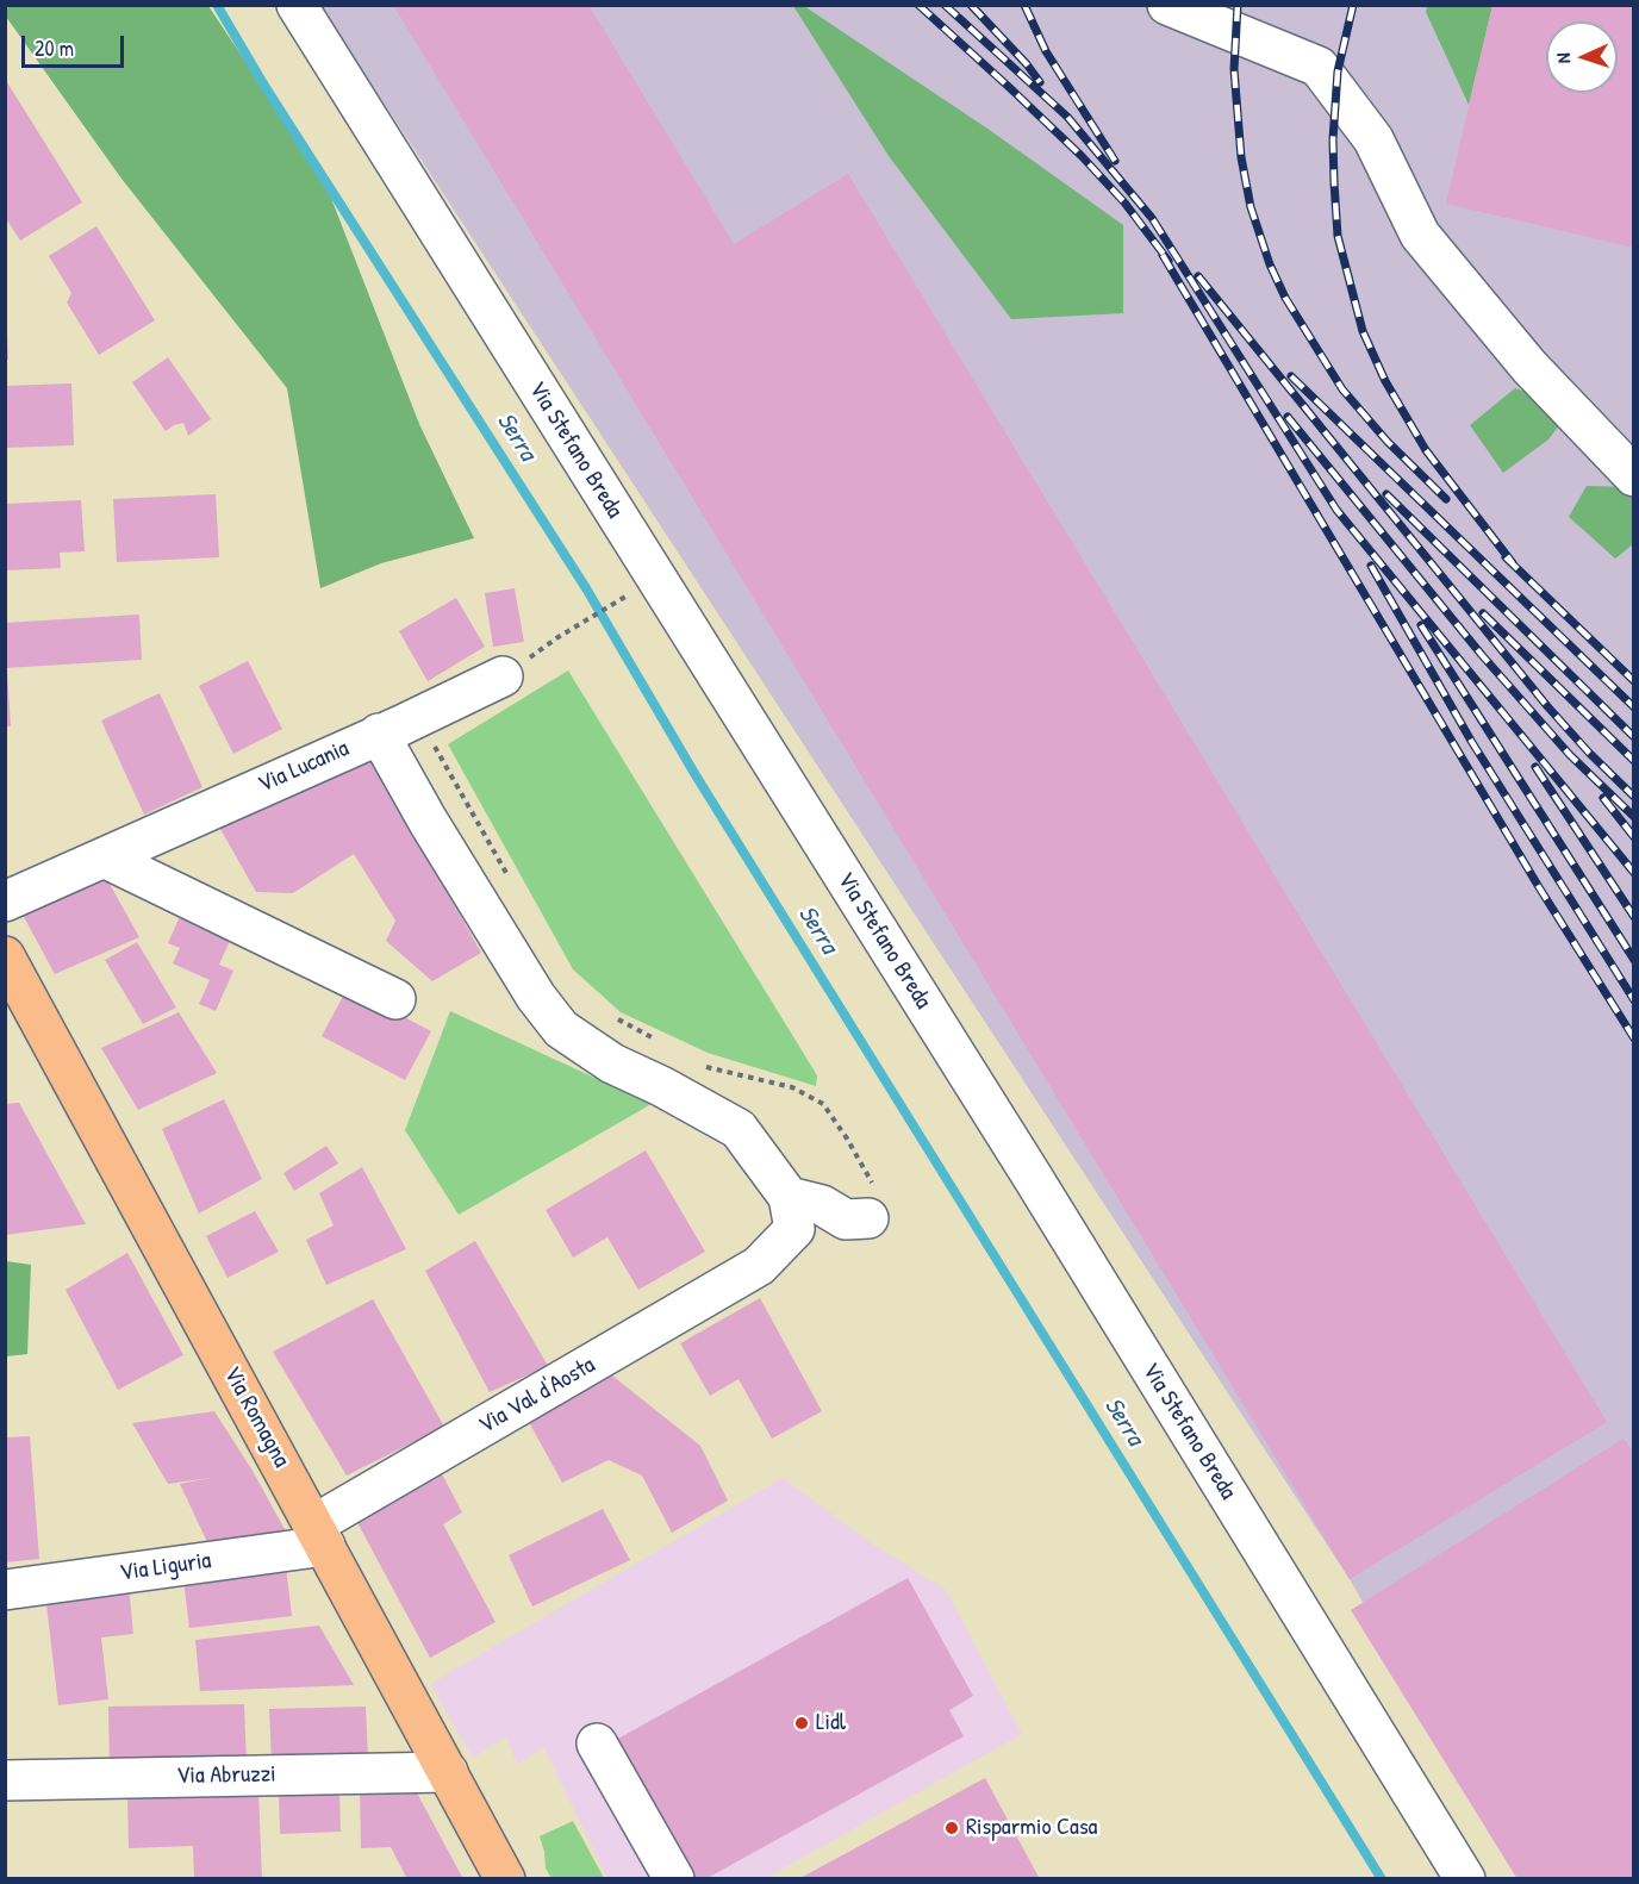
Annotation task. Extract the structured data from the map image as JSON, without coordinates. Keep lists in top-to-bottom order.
{
  "streets": {
    "main road": ["Via Romagna"],
    "street": [
      "Via Stefano Breda",
      "Via Lucania",
      "Via Val d'Aosta",
      "Via Liguria",
      "Via Abruzzi"
    ]
  },
  "crossings": [
    ["Via Val d'Aosta", "Via Romagna"],
    ["Via Val d'Aosta", "Via Liguria"],
    ["Via Romagna", "Via Liguria"],
    ["Via Romagna", "Via Abruzzi"]
  ],
  "water": ["Serra"],
  "places": ["Lidl", "Risparmio Casa"],
  "scale_bar": "20 m",
  "north": "left"
}
